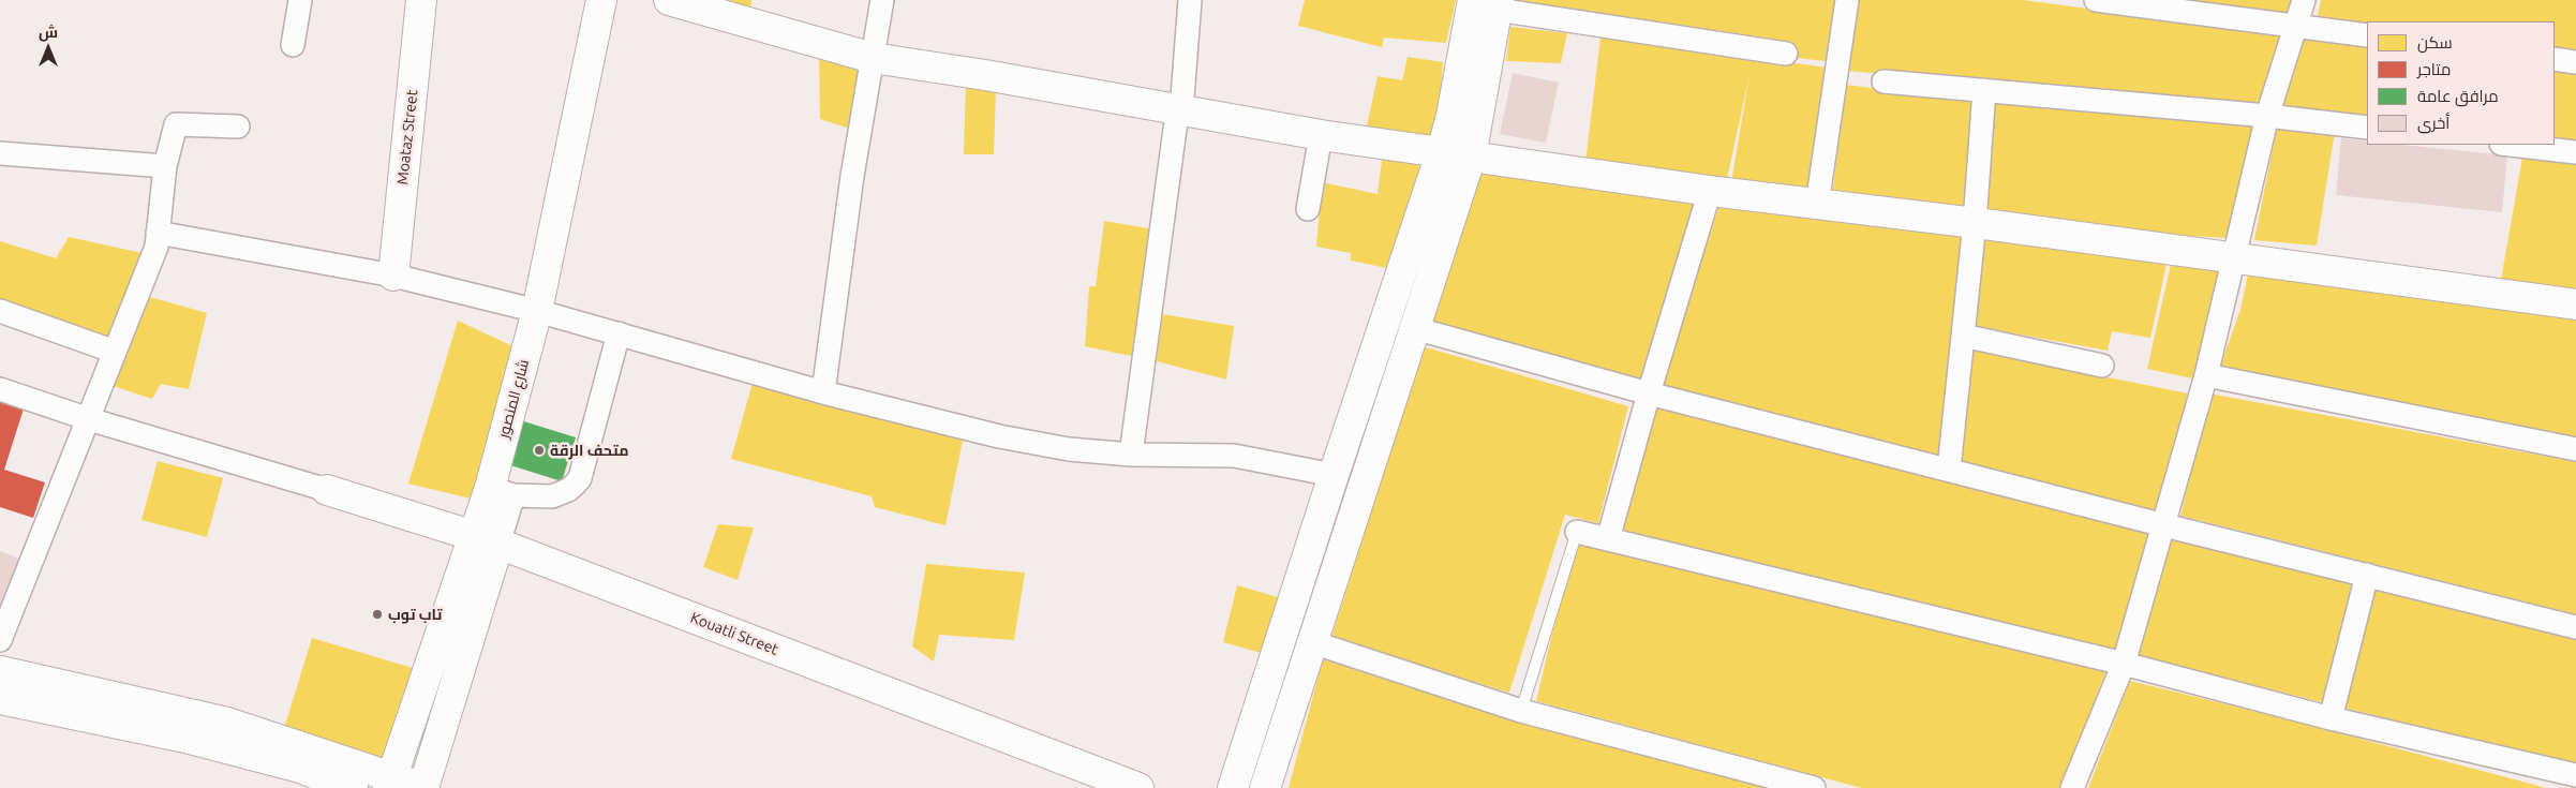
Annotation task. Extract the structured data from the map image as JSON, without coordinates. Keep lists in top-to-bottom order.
{
  "streets": {
    "street": ["Moataz Street", "شارع المنصور", "Kouatli Street"]
  },
  "crossings": [
    ["شارع المنصور", "Kouatli Street"]
  ],
  "places": ["متحف الرقة", "تاب توب"],
  "legend": [
    "سكن",
    "متاجر",
    "مرافق عامة",
    "أخرى"
  ],
  "north": "top"
}
